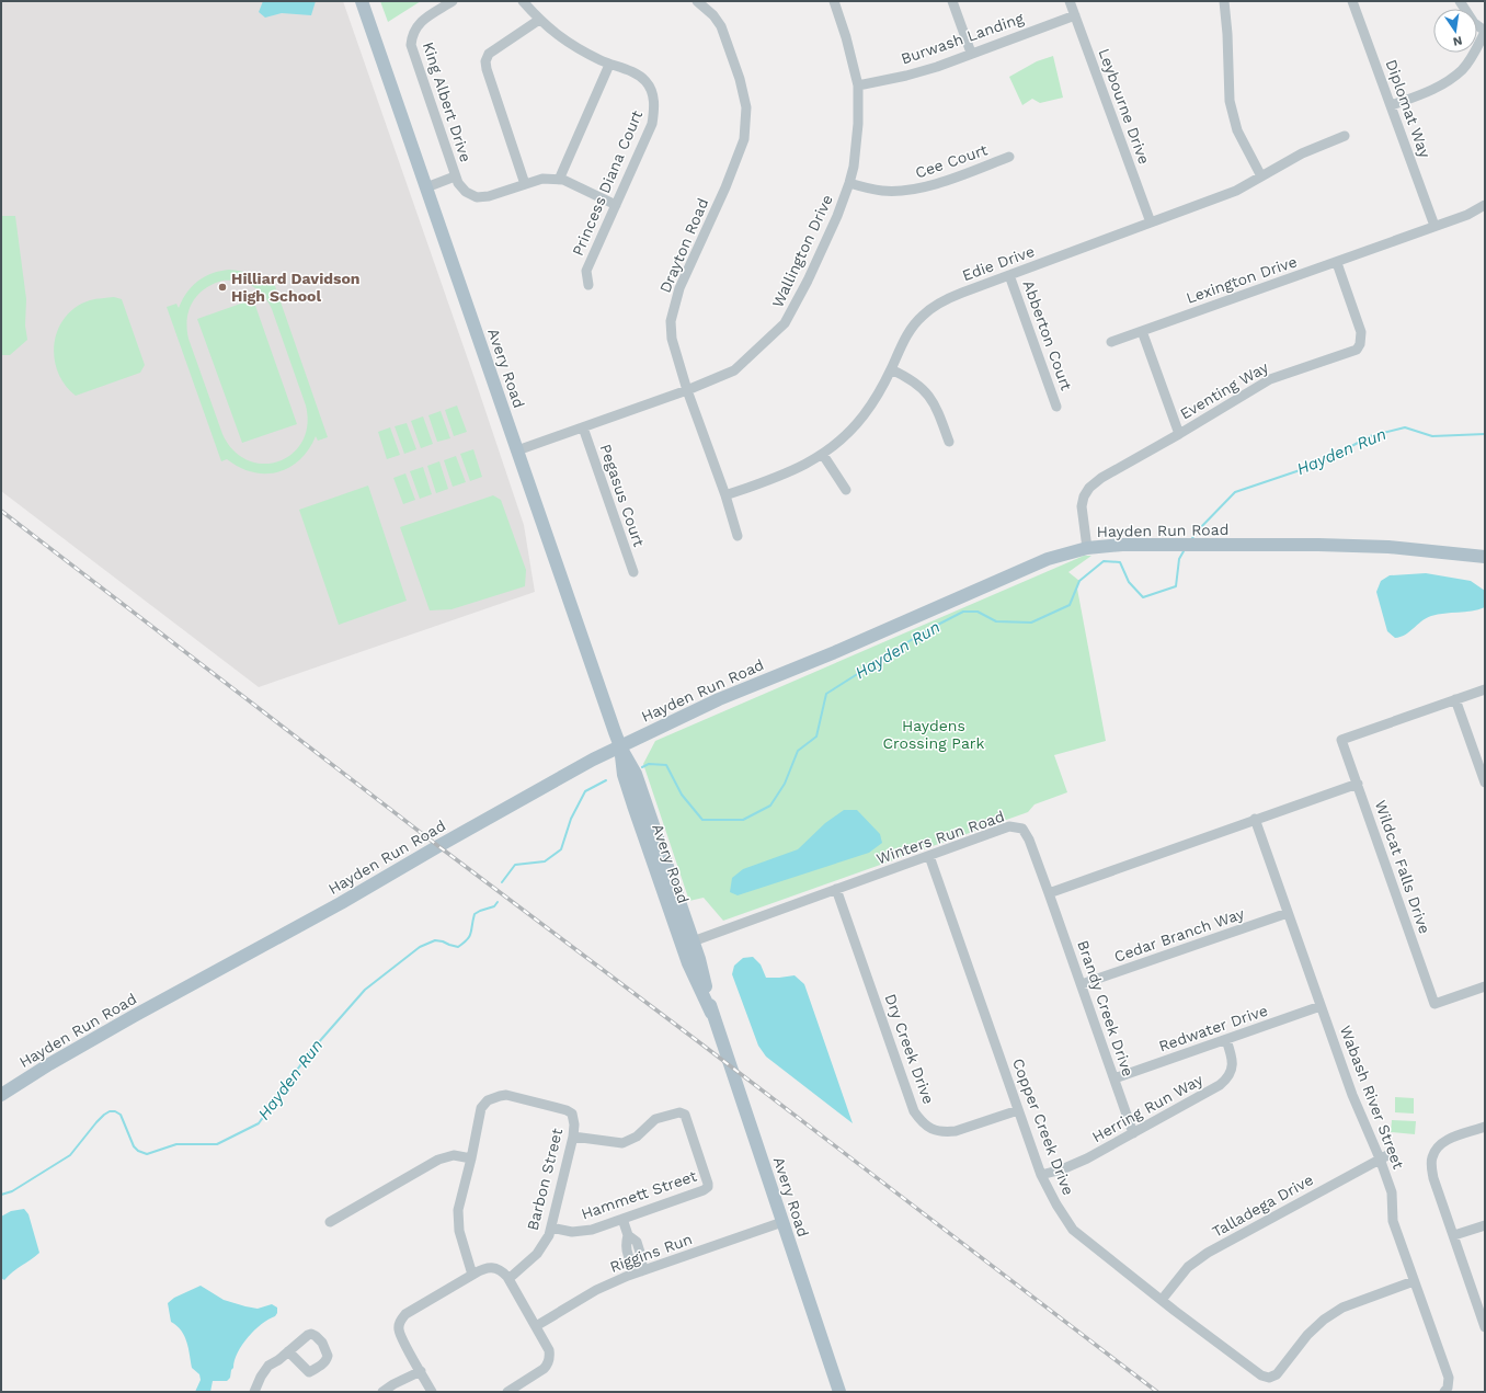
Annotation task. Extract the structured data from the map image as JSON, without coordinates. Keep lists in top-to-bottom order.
{
  "streets": {
    "main road": ["Avery Road", "Hayden Run Road"],
    "street": [
      "Burwash Landing",
      "King Albert Drive",
      "Leybourne Drive",
      "Diplomat Way",
      "Cee Court",
      "Princess Diana Court",
      "Drayton Road",
      "Wallington Drive",
      "Edie Drive",
      "Lexington Drive",
      "Abberton Court",
      "Eventing Way",
      "Pegasus Court",
      "Winters Run Road",
      "Wildcat Falls Drive",
      "Cedar Branch Way",
      "Brandy Creek Drive",
      "Redwater Drive",
      "Dry Creek Drive",
      "Wabash River Street",
      "Herring Run Way",
      "Copper Creek Drive",
      "Barbon Street",
      "Hammett Street",
      "Talladega Drive",
      "Riggins Run"
    ]
  },
  "crossings": [
    ["Burwash Landing", "Leybourne Drive"],
    ["Burwash Landing", "Wallington Drive"],
    ["King Albert Drive", "Avery Road"],
    ["Leybourne Drive", "Edie Drive"],
    ["Diplomat Way", "Lexington Drive"],
    ["Cee Court", "Wallington Drive"],
    ["Drayton Road", "Wallington Drive"],
    ["Drayton Road", "Edie Drive"],
    ["Wallington Drive", "Avery Road"],
    ["Wallington Drive", "Pegasus Court"],
    ["Edie Drive", "Abberton Court"],
    ["Lexington Drive", "Eventing Way"],
    ["Avery Road", "Hayden Run Road"],
    ["Avery Road", "Winters Run Road"],
    ["Avery Road", "Riggins Run"],
    ["Eventing Way", "Hayden Run Road"],
    ["Winters Run Road", "Brandy Creek Drive"],
    ["Winters Run Road", "Dry Creek Drive"],
    ["Winters Run Road", "Copper Creek Drive"],
    ["Cedar Branch Way", "Brandy Creek Drive"],
    ["Cedar Branch Way", "Wabash River Street"],
    ["Brandy Creek Drive", "Redwater Drive"],
    ["Brandy Creek Drive", "Herring Run Way"],
    ["Redwater Drive", "Wabash River Street"],
    ["Redwater Drive", "Herring Run Way"],
    ["Dry Creek Drive", "Copper Creek Drive"],
    ["Wabash River Street", "Copper Creek Drive"],
    ["Wabash River Street", "Talladega Drive"],
    ["Herring Run Way", "Copper Creek Drive"],
    ["Copper Creek Drive", "Talladega Drive"],
    ["Barbon Street", "Hammett Street"]
  ],
  "water": ["Hayden Run"],
  "parks": ["Haydens Crossing Park"],
  "places": ["Hilliard Davidson High School"],
  "north": "bottom"
}
